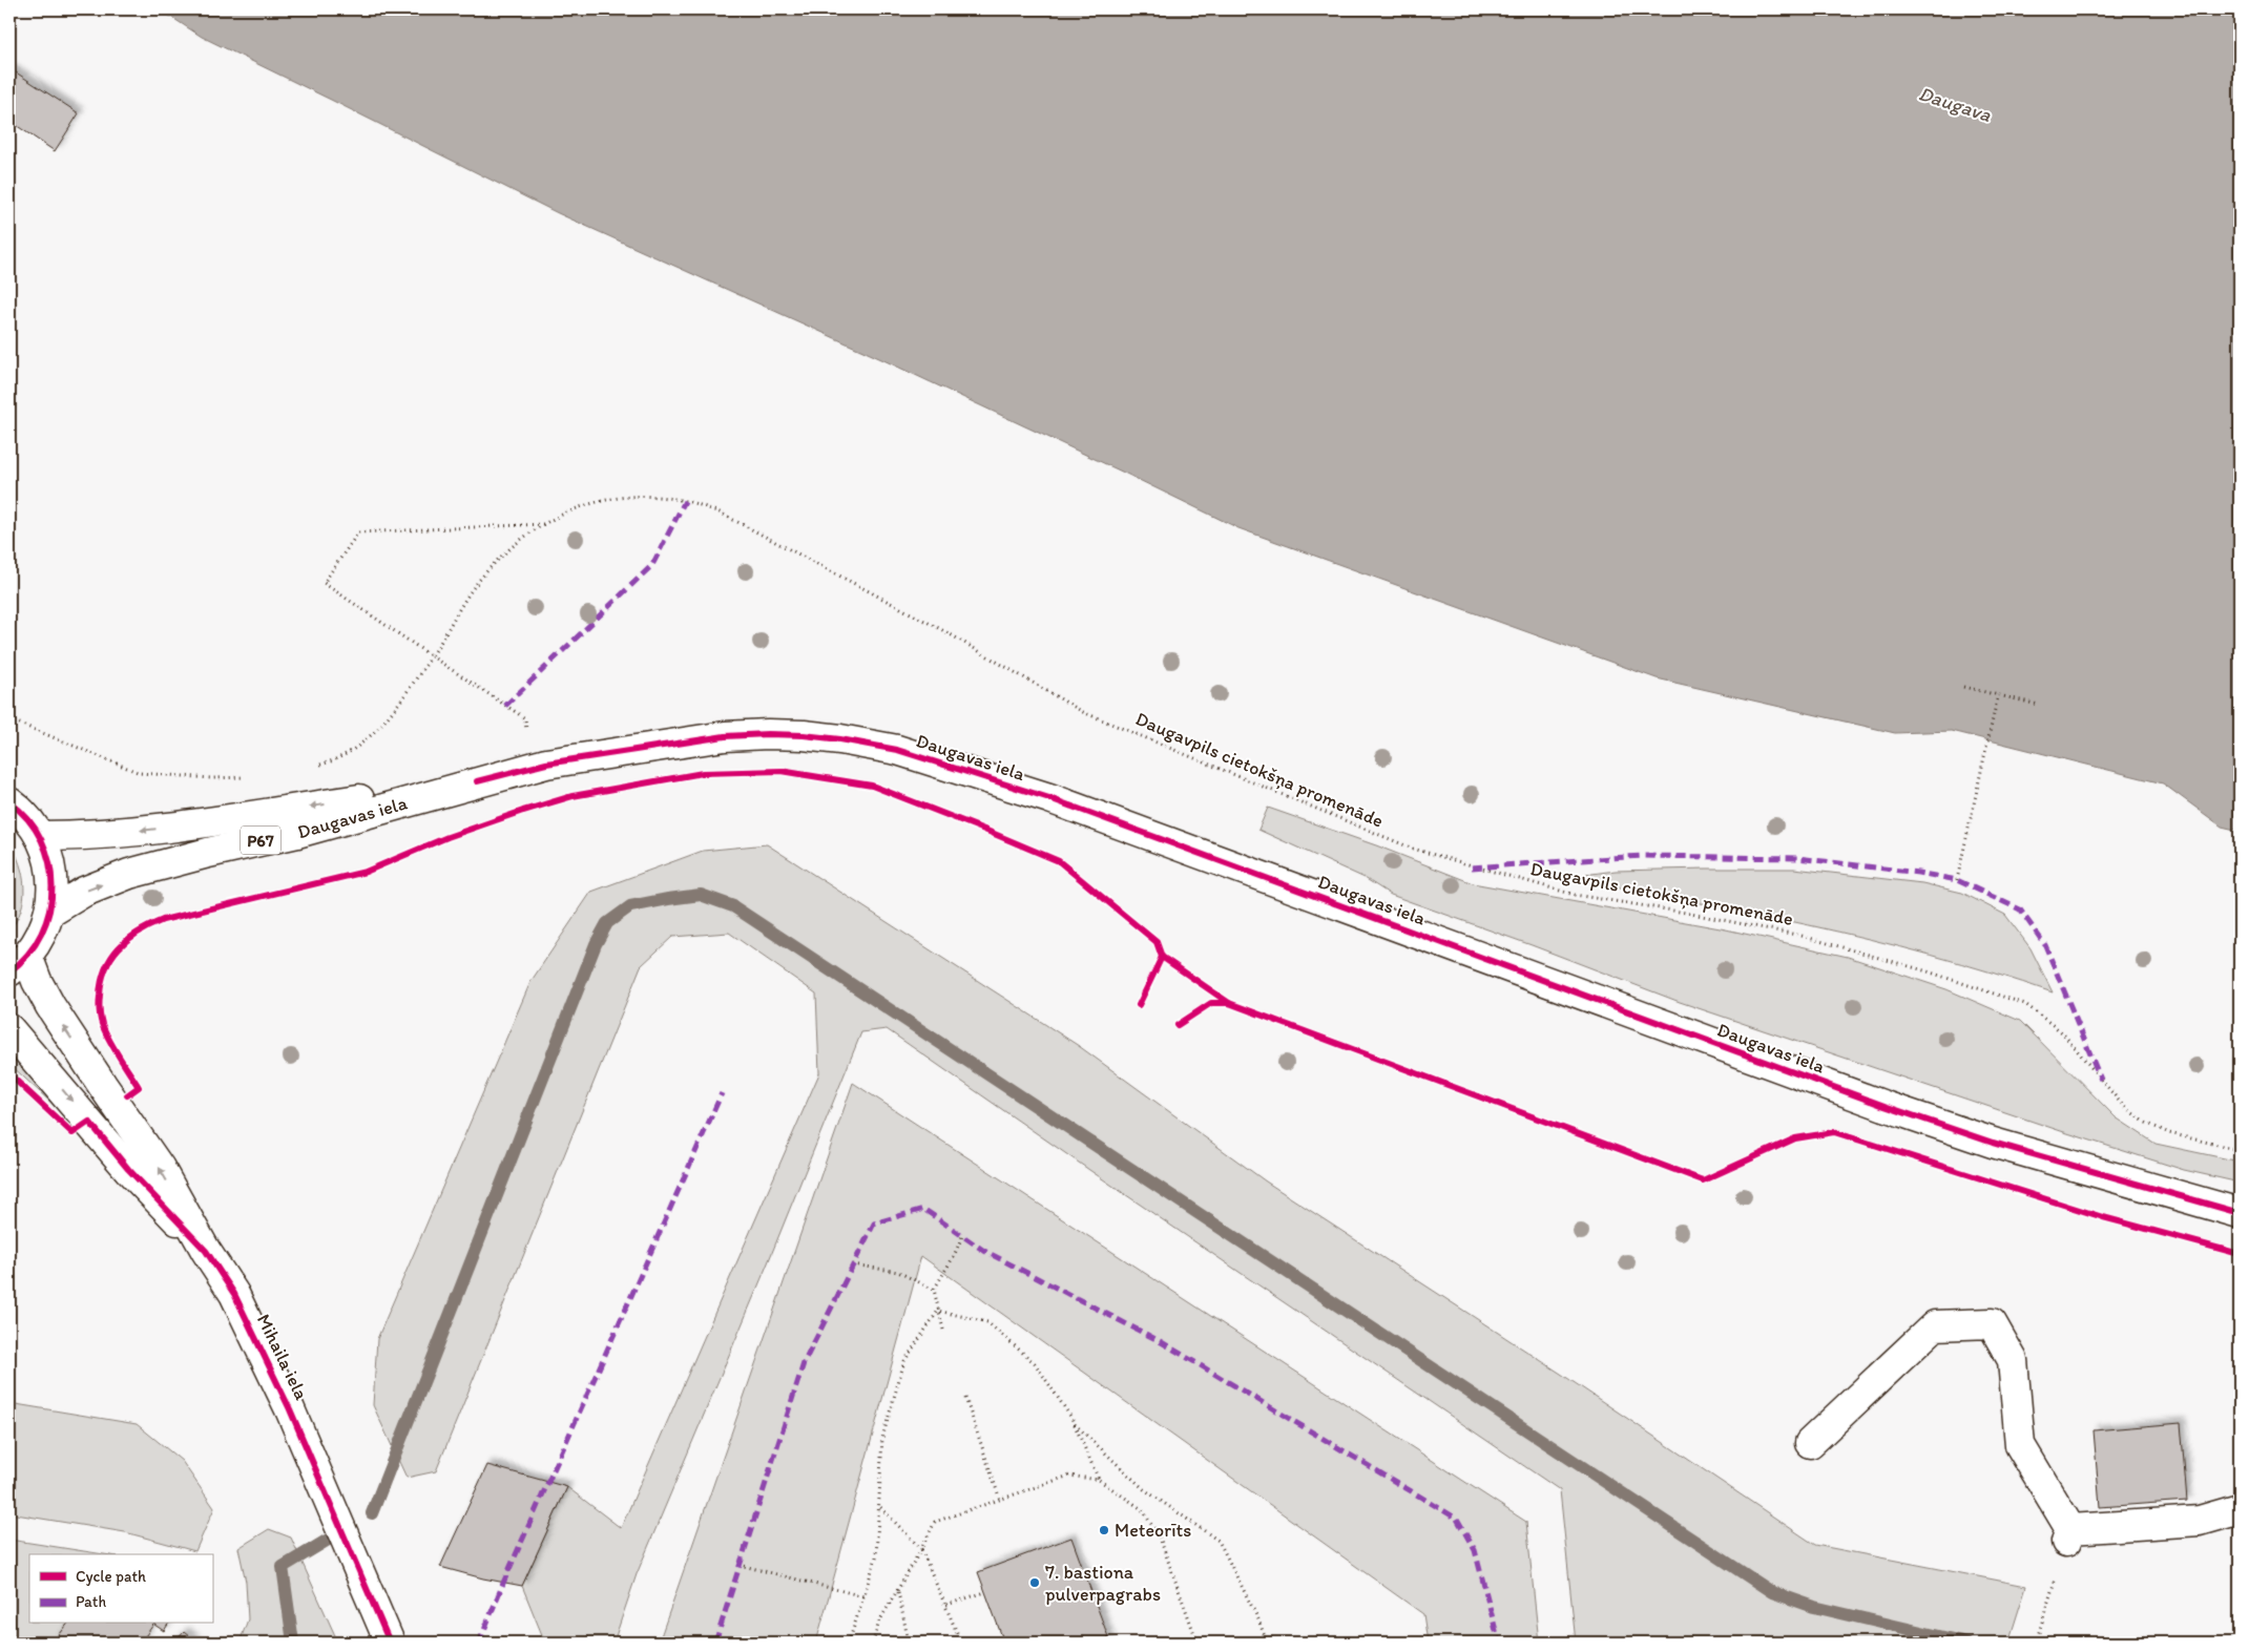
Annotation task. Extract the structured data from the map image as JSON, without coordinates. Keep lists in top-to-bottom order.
{
  "streets": {
    "main road": ["Daugavas iela", "P67", "Mihaila iela"],
    "path": ["Daugavpils cietokšņa promenāde"]
  },
  "water": ["Daugava"],
  "places": ["Meteorīts", "7. bastiona pulverpagrabs"],
  "legend": ["Cycle path", "Path"]
}
